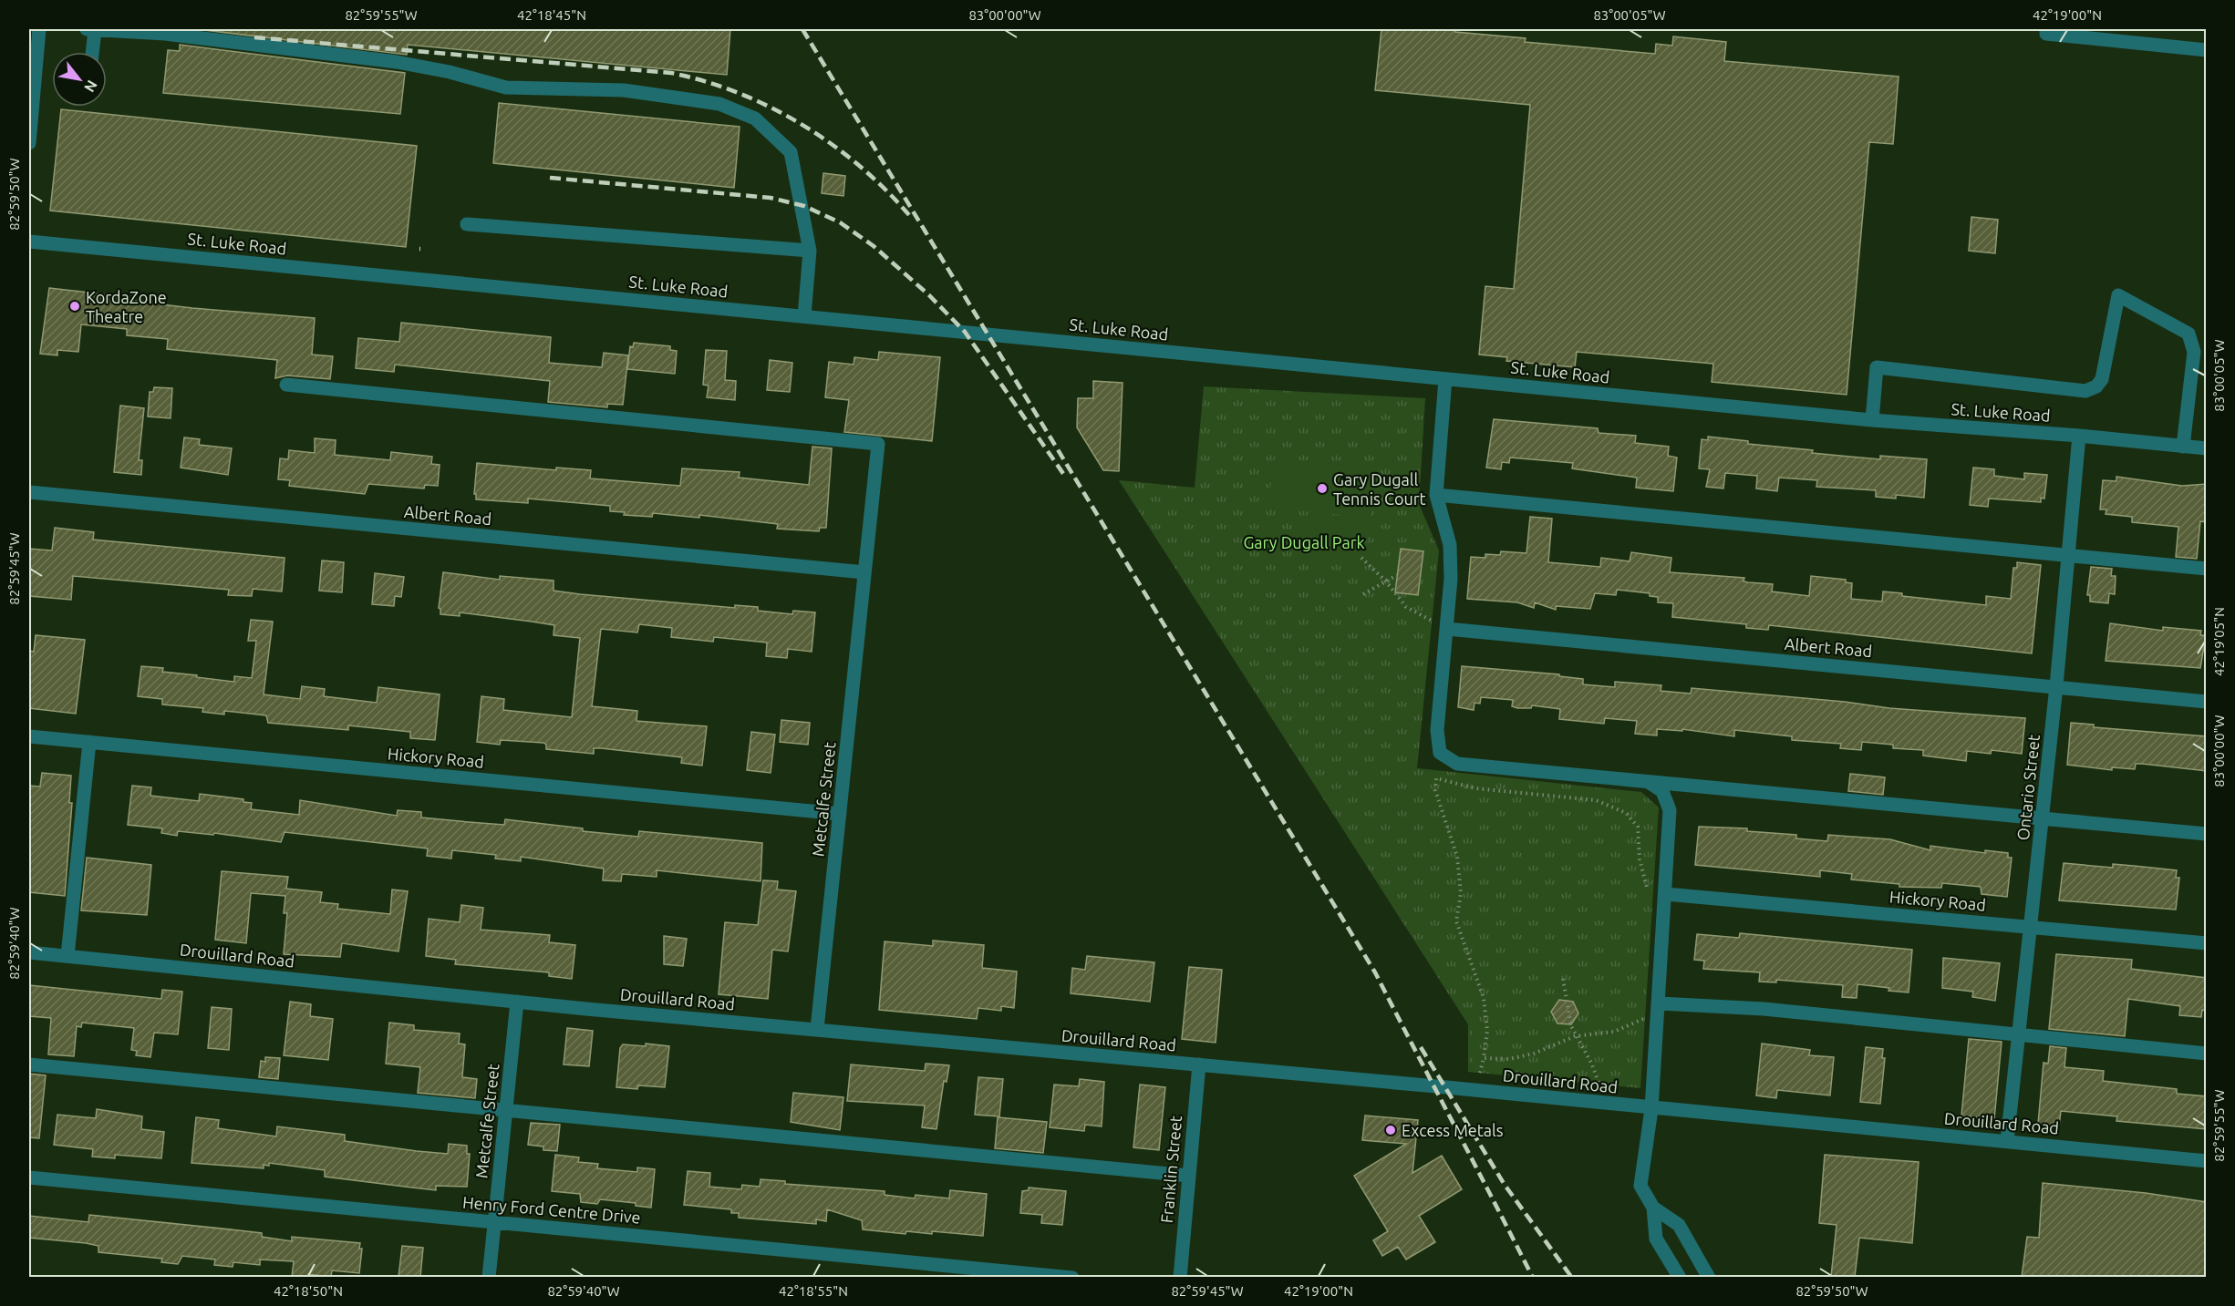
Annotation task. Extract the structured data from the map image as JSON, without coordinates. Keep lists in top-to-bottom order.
{
  "streets": {
    "street": [
      "St. Luke Road",
      "Albert Road",
      "Hickory Road",
      "Ontario Street",
      "Metcalfe Street",
      "Drouillard Road",
      "Franklin Street",
      "Henry Ford Centre Drive"
    ]
  },
  "crossings": [
    ["St. Luke Road", "Ontario Street"],
    ["Albert Road", "Ontario Street"],
    ["Albert Road", "Metcalfe Street"],
    ["Hickory Road", "Ontario Street"],
    ["Hickory Road", "Metcalfe Street"],
    ["Ontario Street", "Drouillard Road"],
    ["Metcalfe Street", "Drouillard Road"],
    ["Metcalfe Street", "Henry Ford Centre Drive"],
    ["Drouillard Road", "Franklin Street"]
  ],
  "parks": ["Gary Dugall Park"],
  "places": ["KordaZone Theatre", "Gary Dugall Tennis Court", "Excess Metals"],
  "north": "bottom right",
  "coordinates": [
    "82°59'55\"W",
    "42°18'45\"N",
    "83°00'00\"W",
    "83°00'05\"W",
    "42°19'00\"N",
    "82°59'50\"W",
    "82°59'45\"W",
    "42°19'05\"N",
    "82°59'40\"W",
    "42°18'50\"N",
    "42°18'55\"N"
  ]
}
